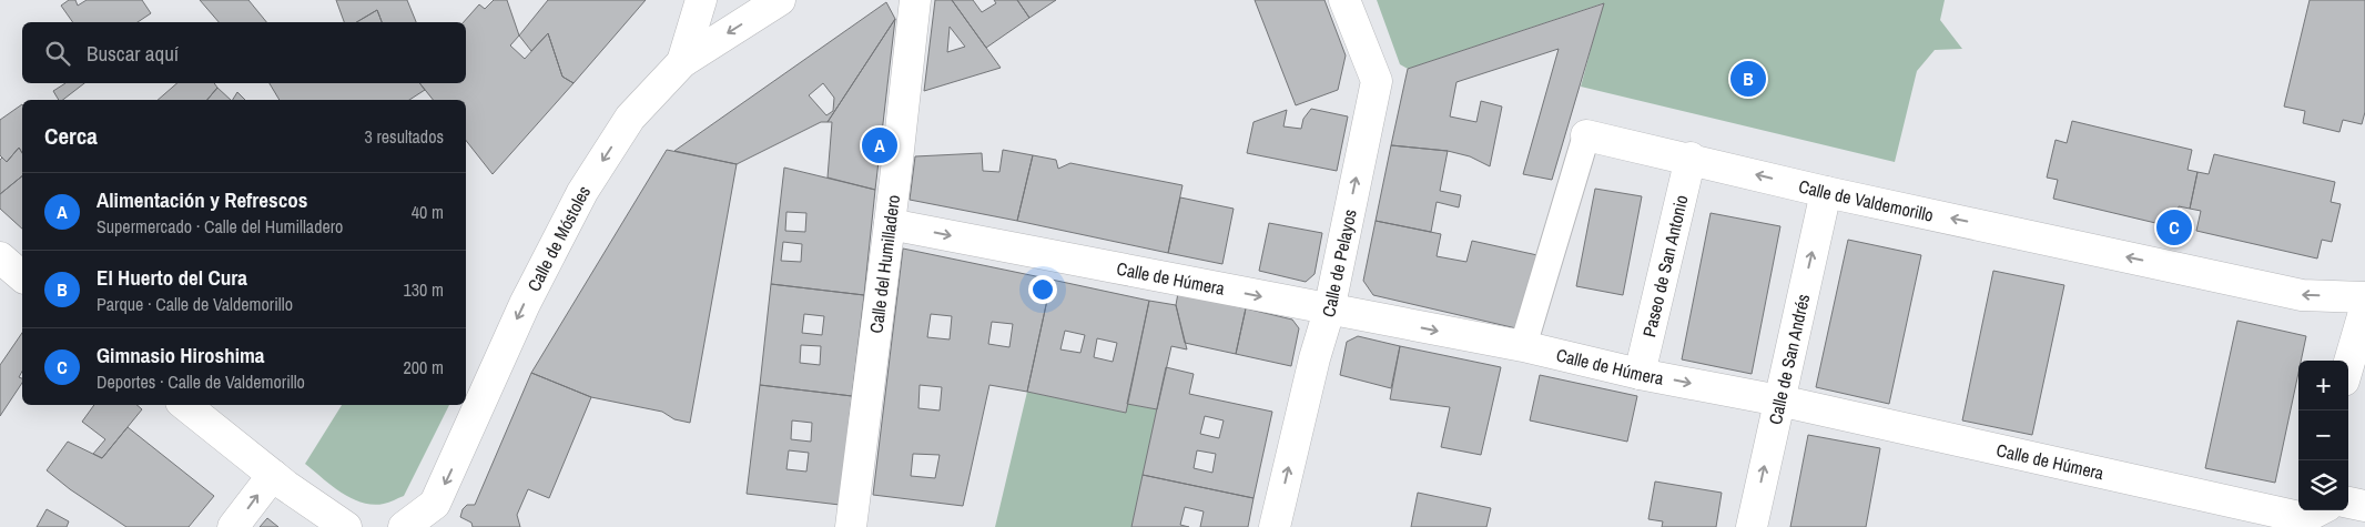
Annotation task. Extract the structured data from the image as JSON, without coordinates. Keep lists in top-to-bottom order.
{
  "streets": {
    "street": [
      "Calle de Valdemorillo",
      "Calle de Móstoles",
      "Calle de Pelayos",
      "Calle del Humilladero",
      "Paseo de San Antonio",
      "Calle de Húmera",
      "Calle de San Andrés"
    ]
  },
  "crossings": [
    ["Calle de Valdemorillo", "Paseo de San Antonio"],
    ["Calle de Valdemorillo", "Calle de Húmera"],
    ["Calle de Valdemorillo", "Calle de San Andrés"],
    ["Calle de Pelayos", "Calle de Húmera"],
    ["Calle del Humilladero", "Calle de Húmera"],
    ["Paseo de San Antonio", "Calle de Húmera"],
    ["Calle de Húmera", "Calle de San Andrés"]
  ],
  "one_way": [
    "Calle de Valdemorillo",
    "Calle de Móstoles",
    "Calle de Pelayos",
    "Calle de Húmera",
    "Calle de San Andrés"
  ],
  "page": {
    "search": "Buscar aquí",
    "pins": ["B", "A", "C"],
    "heading": ["Cerca", "3 resultados"],
    "list": [
      {
        "mark": "A",
        "name": "Alimentación y Refrescos",
        "note": "Supermercado · Calle del Humilladero",
        "value": "40 m"
      },
      {
        "mark": "B",
        "name": "El Huerto del Cura",
        "note": "Parque · Calle de Valdemorillo",
        "value": "130 m"
      },
      {
        "mark": "C",
        "name": "Gimnasio Hiroshima",
        "note": "Deportes · Calle de Valdemorillo",
        "value": "200 m"
      }
    ],
    "map_buttons": ["+", "−"]
  }
}
